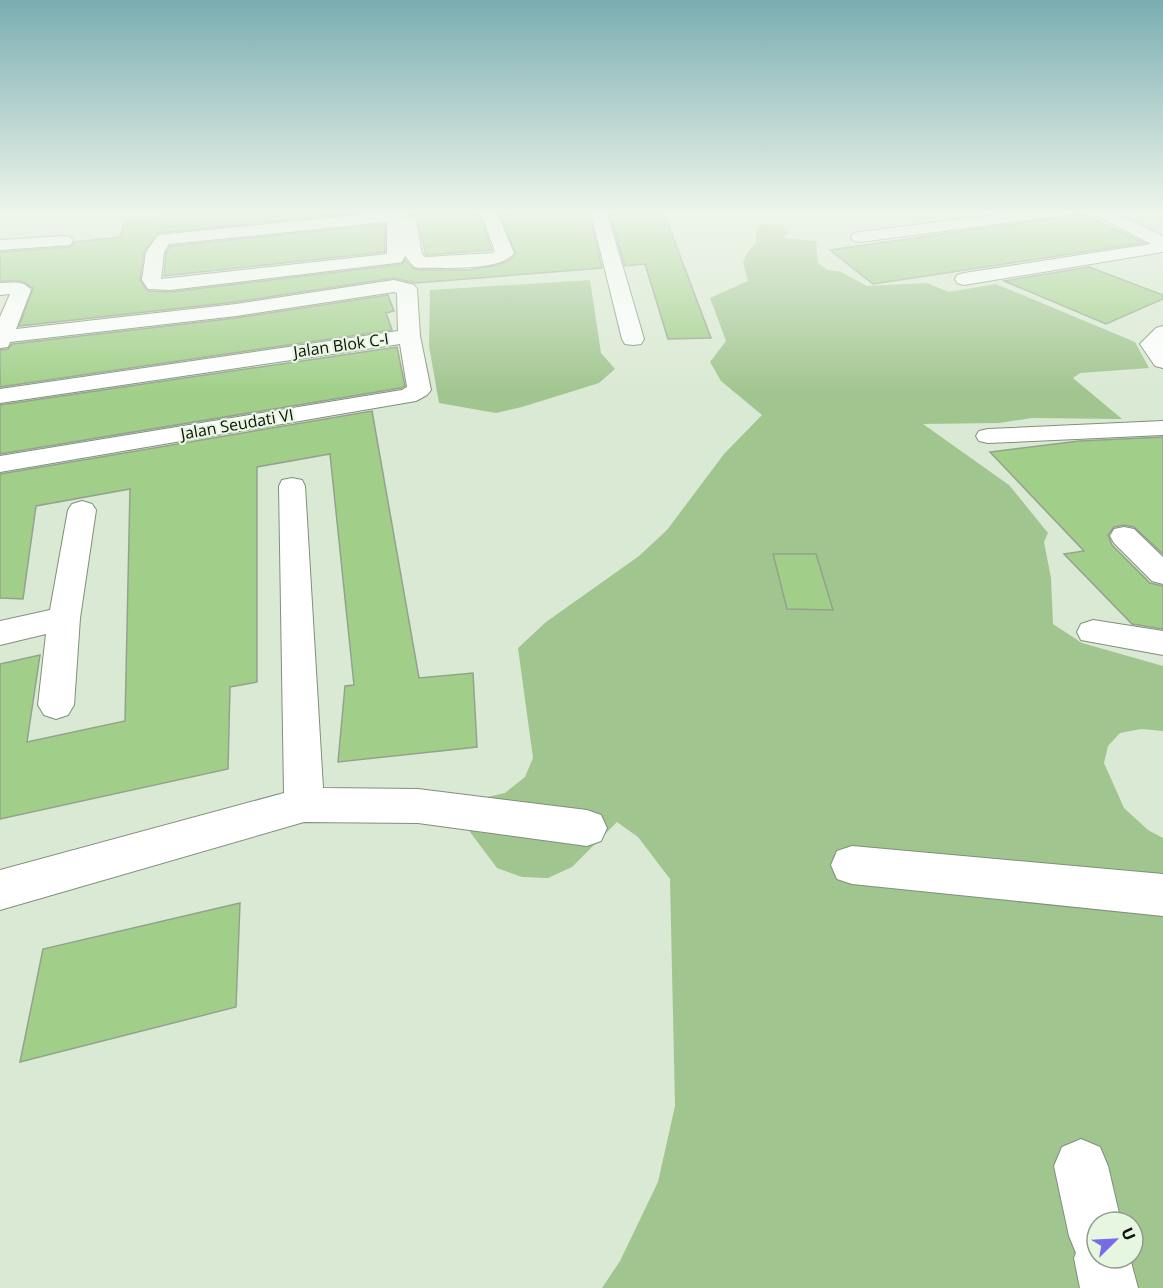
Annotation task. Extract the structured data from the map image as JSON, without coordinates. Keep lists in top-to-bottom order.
{
  "streets": {
    "street": ["Jalan Blok C-I", "Jalan Seudati VI"]
  },
  "crossings": [
    ["Jalan Blok C-I", "Jalan Seudati VI"]
  ],
  "north": "top right"
}
